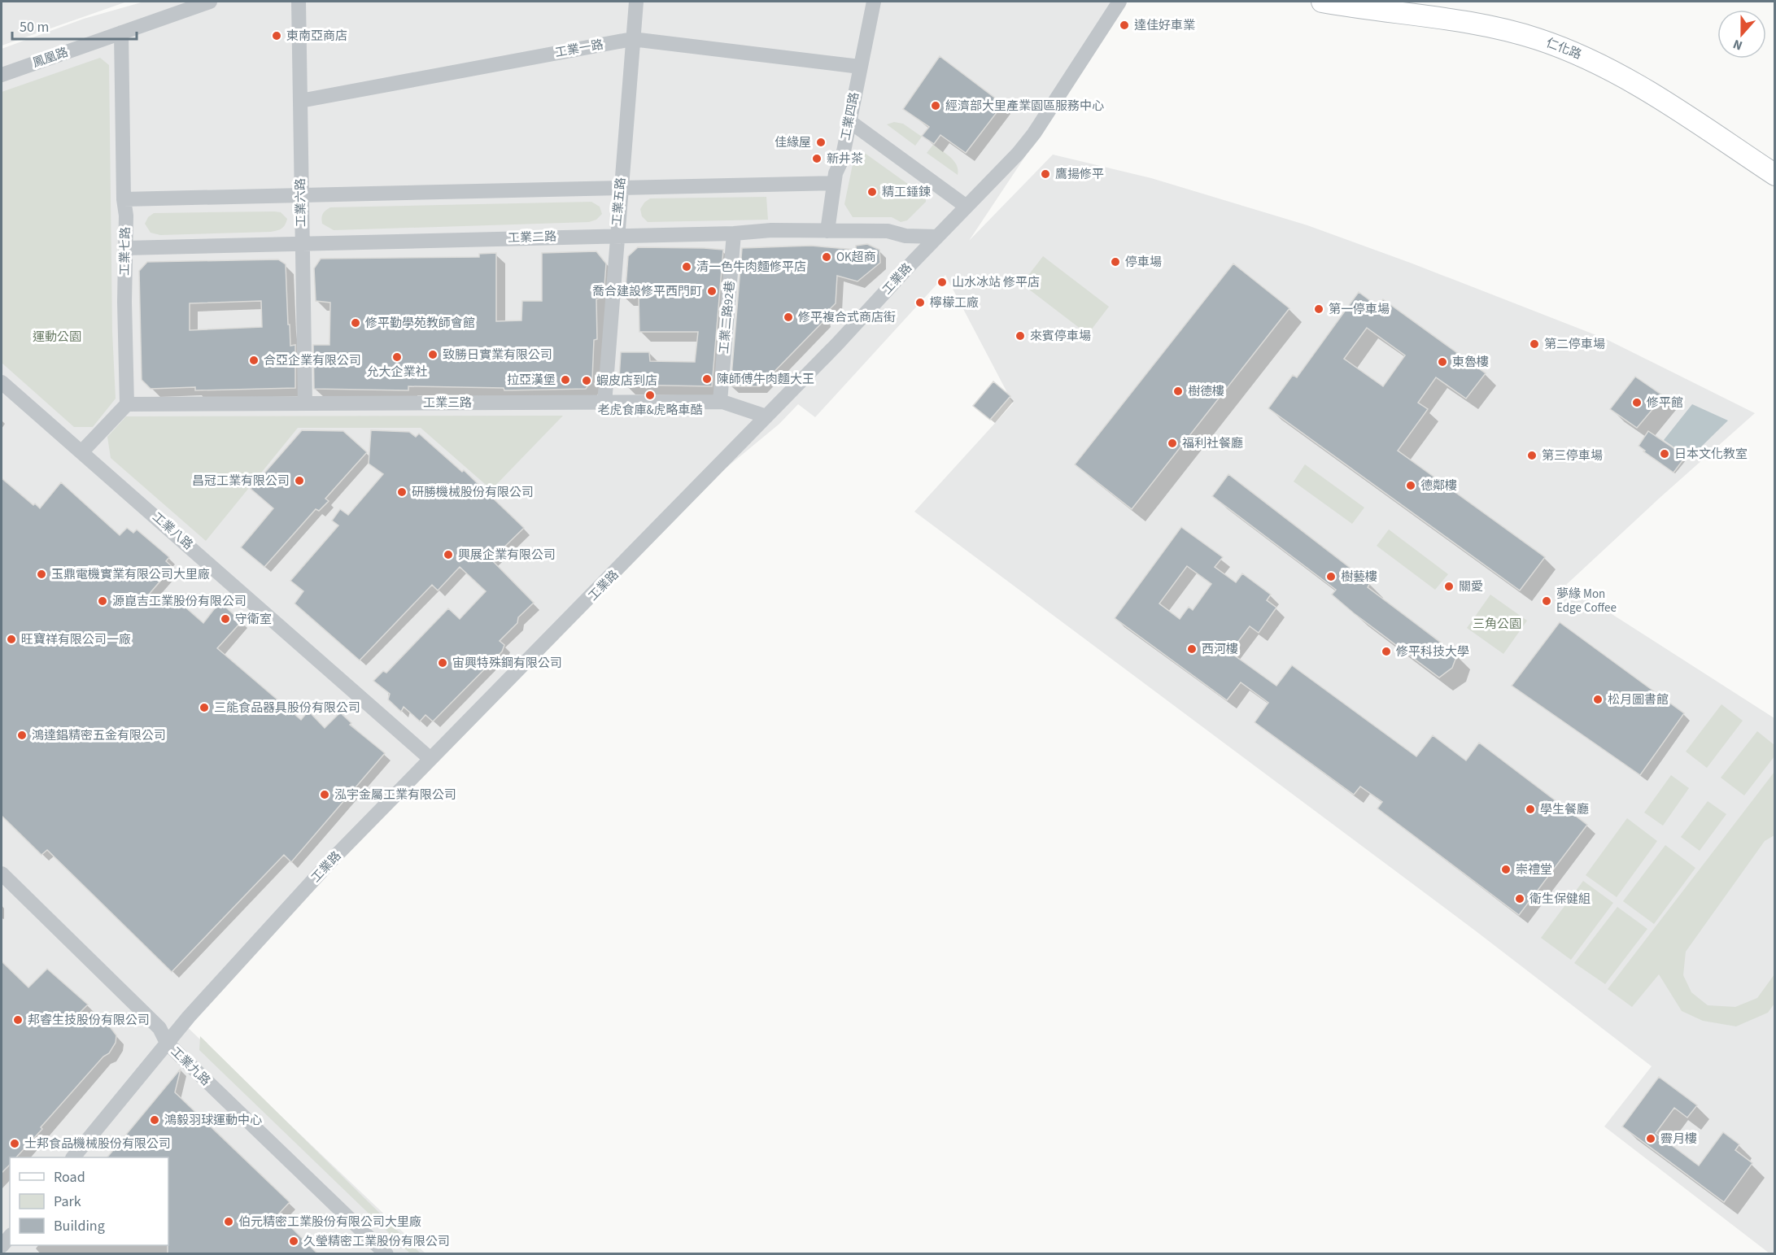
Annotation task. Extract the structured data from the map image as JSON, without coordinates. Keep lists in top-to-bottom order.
{
  "streets": {
    "main road": ["仁化路"],
    "street": [
      "工業一路",
      "鳳凰路",
      "工業四路",
      "工業五路",
      "工業六路",
      "工業二路",
      "工業七路",
      "工業路",
      "工業二路92巷",
      "工業三路",
      "工業八路",
      "工業九路"
    ]
  },
  "crossings": [
    ["工業一路", "工業四路"],
    ["工業一路", "工業五路"],
    ["工業一路", "工業六路"],
    ["鳳凰路", "工業七路"],
    ["工業四路", "工業二路"],
    ["工業五路", "工業二路"],
    ["工業五路", "工業三路"],
    ["工業六路", "工業二路"],
    ["工業六路", "工業三路"],
    ["工業二路", "工業七路"],
    ["工業二路", "工業路"],
    ["工業二路", "工業二路92巷"],
    ["工業七路", "工業三路"],
    ["工業路", "工業三路"],
    ["工業路", "工業八路"],
    ["工業路", "工業九路"],
    ["工業二路92巷", "工業三路"]
  ],
  "parks": ["運動公園", "三角公園"],
  "places": [
    "達佳好車業",
    "東南亞商店",
    "經濟部大里產業園區服務中心",
    "佳緣屋",
    "新井茶",
    "鷹揚修平",
    "精工錘鍊",
    "OK超商",
    "停車場",
    "清一色牛肉麵修平店",
    "山水冰站 修平店",
    "喬合建設修平西門町",
    "檸檬工廠",
    "第一停車場",
    "修平複合式商店街",
    "修平勤學苑教師會館",
    "來賓停車場",
    "第二停車場",
    "致勝日實業有限公司",
    "允大企業社",
    "合亞企業有限公司",
    "東魯樓",
    "陳師傅牛肉麵大王",
    "拉亞漢堡",
    "蝦皮店到店",
    "樹德樓",
    "老虎食庫&虎略車酷",
    "修平館",
    "福利社餐廳",
    "日本文化教室",
    "第三停車場",
    "昌冠工業有限公司",
    "德鄰樓",
    "研勝機械股份有限公司",
    "興展企業有限公司",
    "玉鼎電機實業有限公司大里廠",
    "樹藝樓",
    "關愛",
    "源崑吉工業股份有限公司",
    "夢緣 Mon Edge Coffee",
    "守衛室",
    "旺寶祥有限公司一廠",
    "西河樓",
    "修平科技大學",
    "宙興特殊鋼有限公司",
    "松月圖書館",
    "三能食品器具股份有限公司",
    "鴻達錩精密五金有限公司",
    "泓宇金屬工業有限公司",
    "學生餐廳",
    "崇禮堂",
    "衛生保健組",
    "邦睿生技股份有限公司",
    "鴻毅羽球運動中心",
    "霽月樓",
    "士邦食品機械股份有限公司",
    "伯元精密工業股份有限公司大里廠",
    "久瑩精密工業股份有限公司"
  ],
  "legend": ["Road", "Park", "Building"],
  "scale_bar": "50 m",
  "north": "bottom"
}
